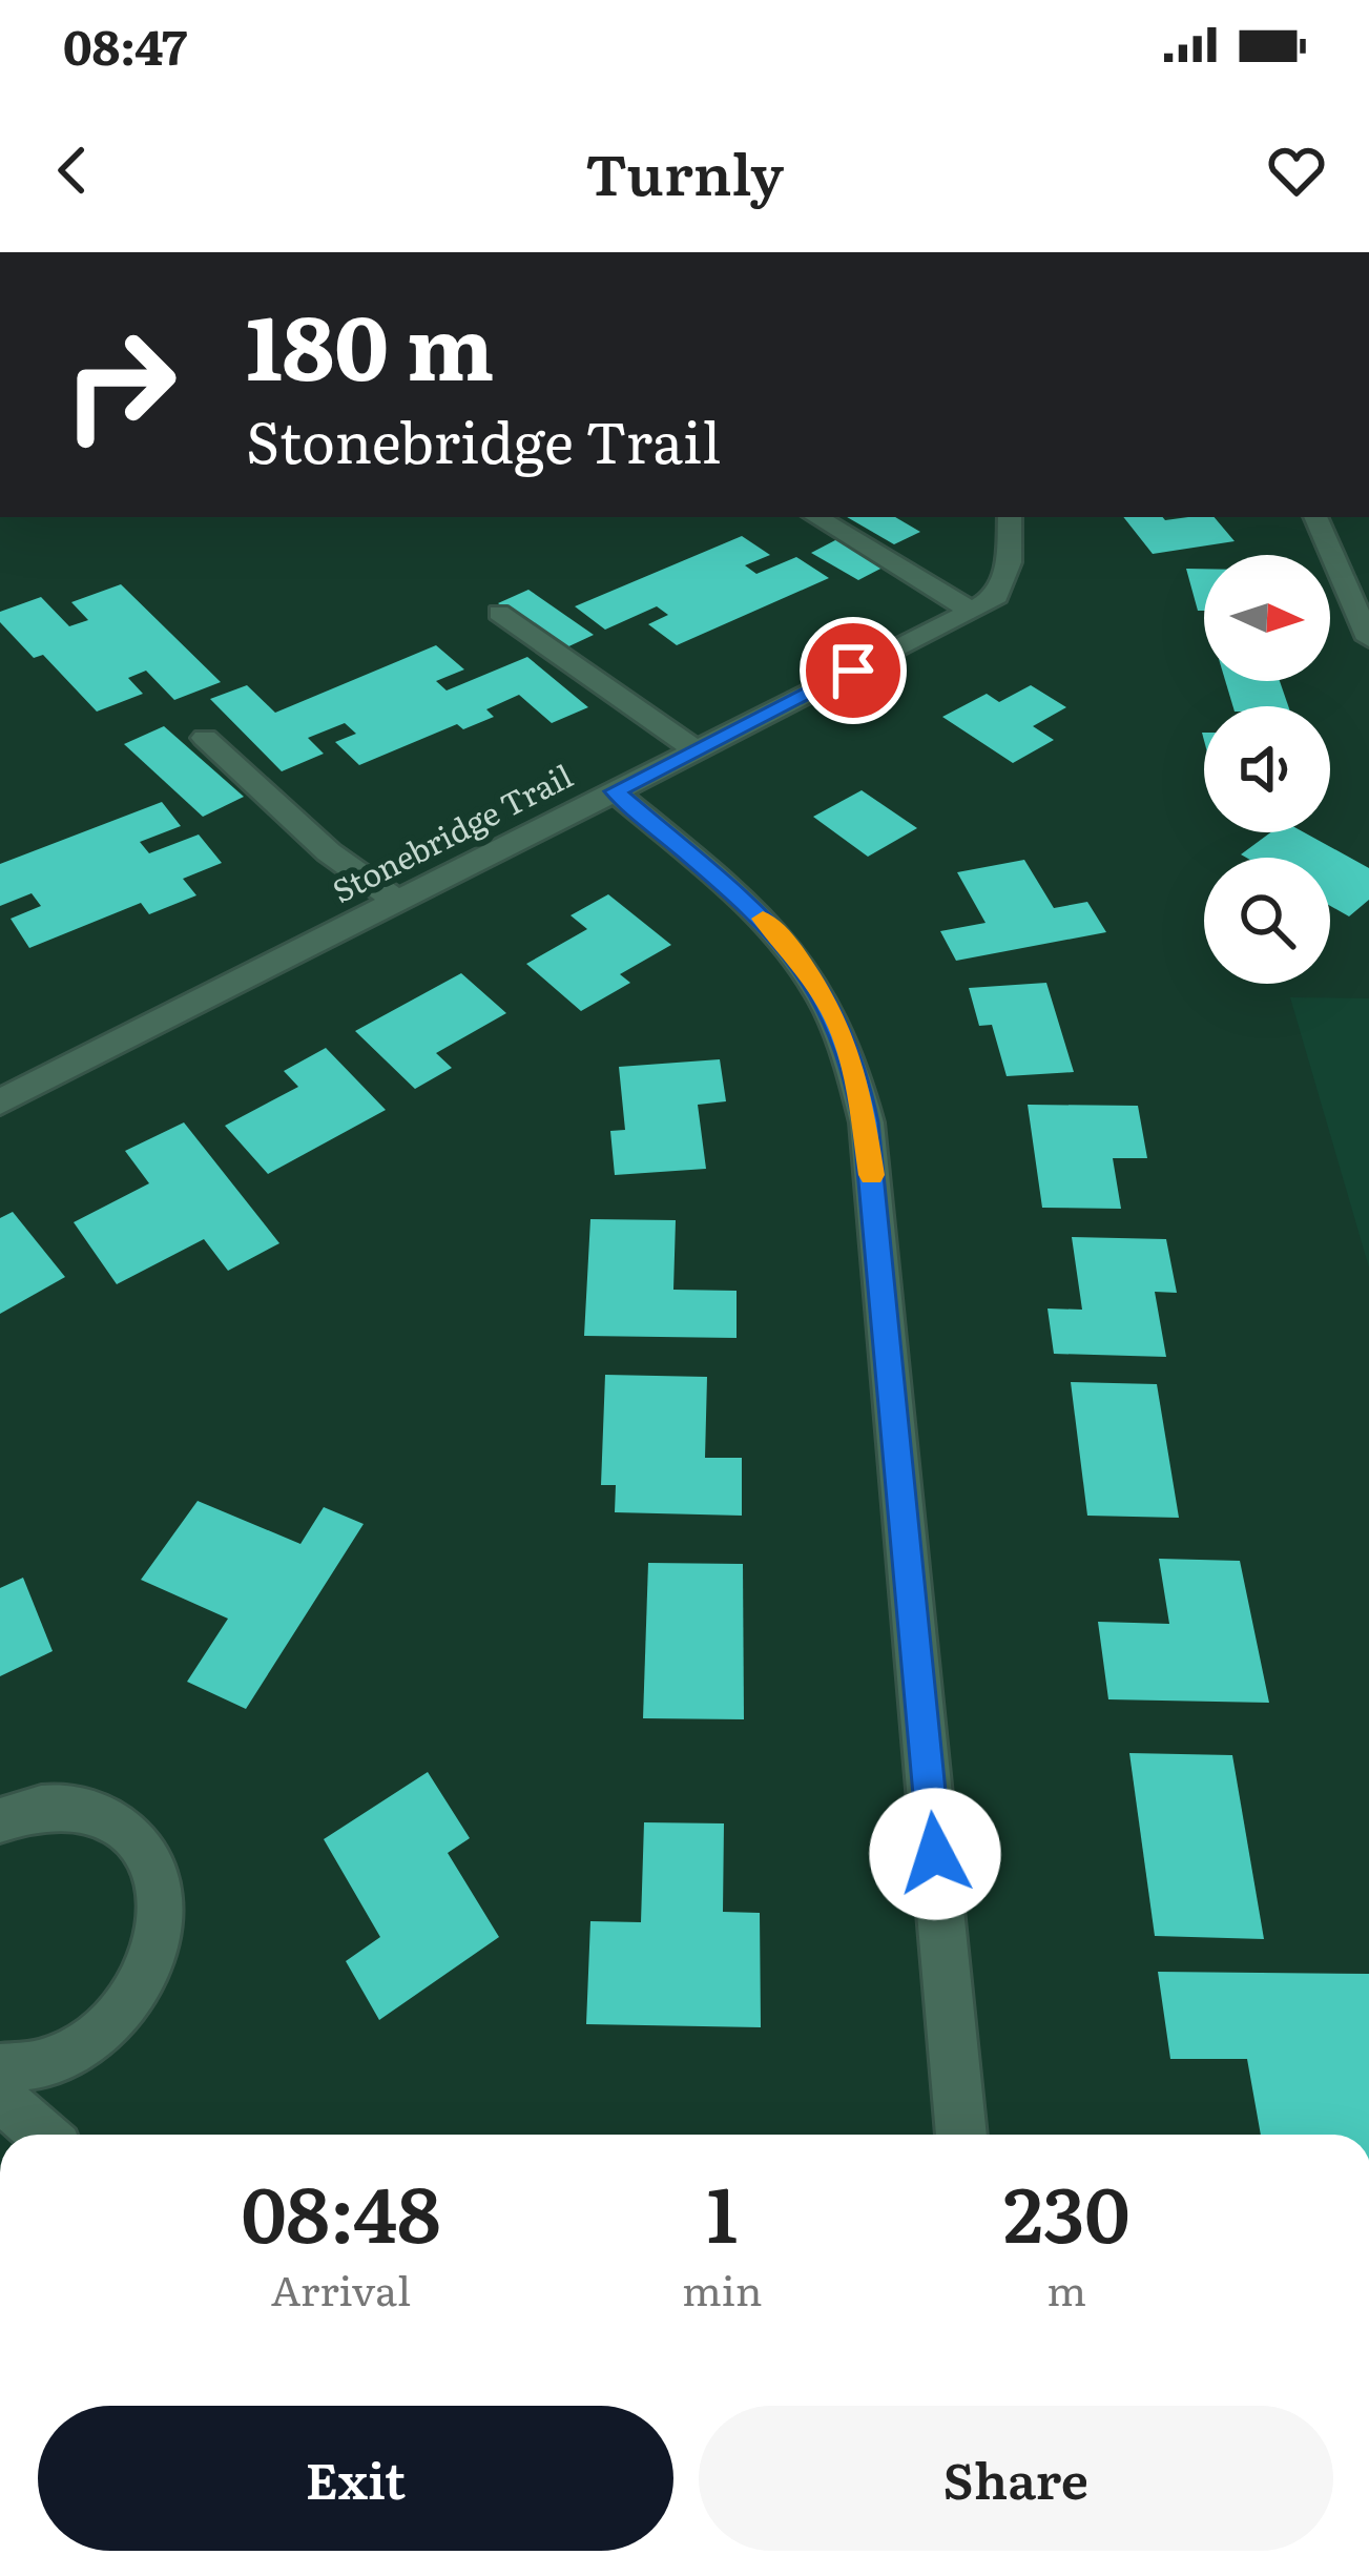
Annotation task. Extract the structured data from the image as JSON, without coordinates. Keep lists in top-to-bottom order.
{
  "streets": {
    "street": ["Stonebridge Trail"]
  },
  "north": "right",
  "page": {
    "status": "08:47",
    "header": "Turnly",
    "turn": ["180 m", "Stonebridge Trail"],
    "eta": [
      "08:48",
      "Arrival",
      "1",
      "min",
      "230",
      "m"
    ],
    "buttons": ["Exit", "Share"]
  }
}
